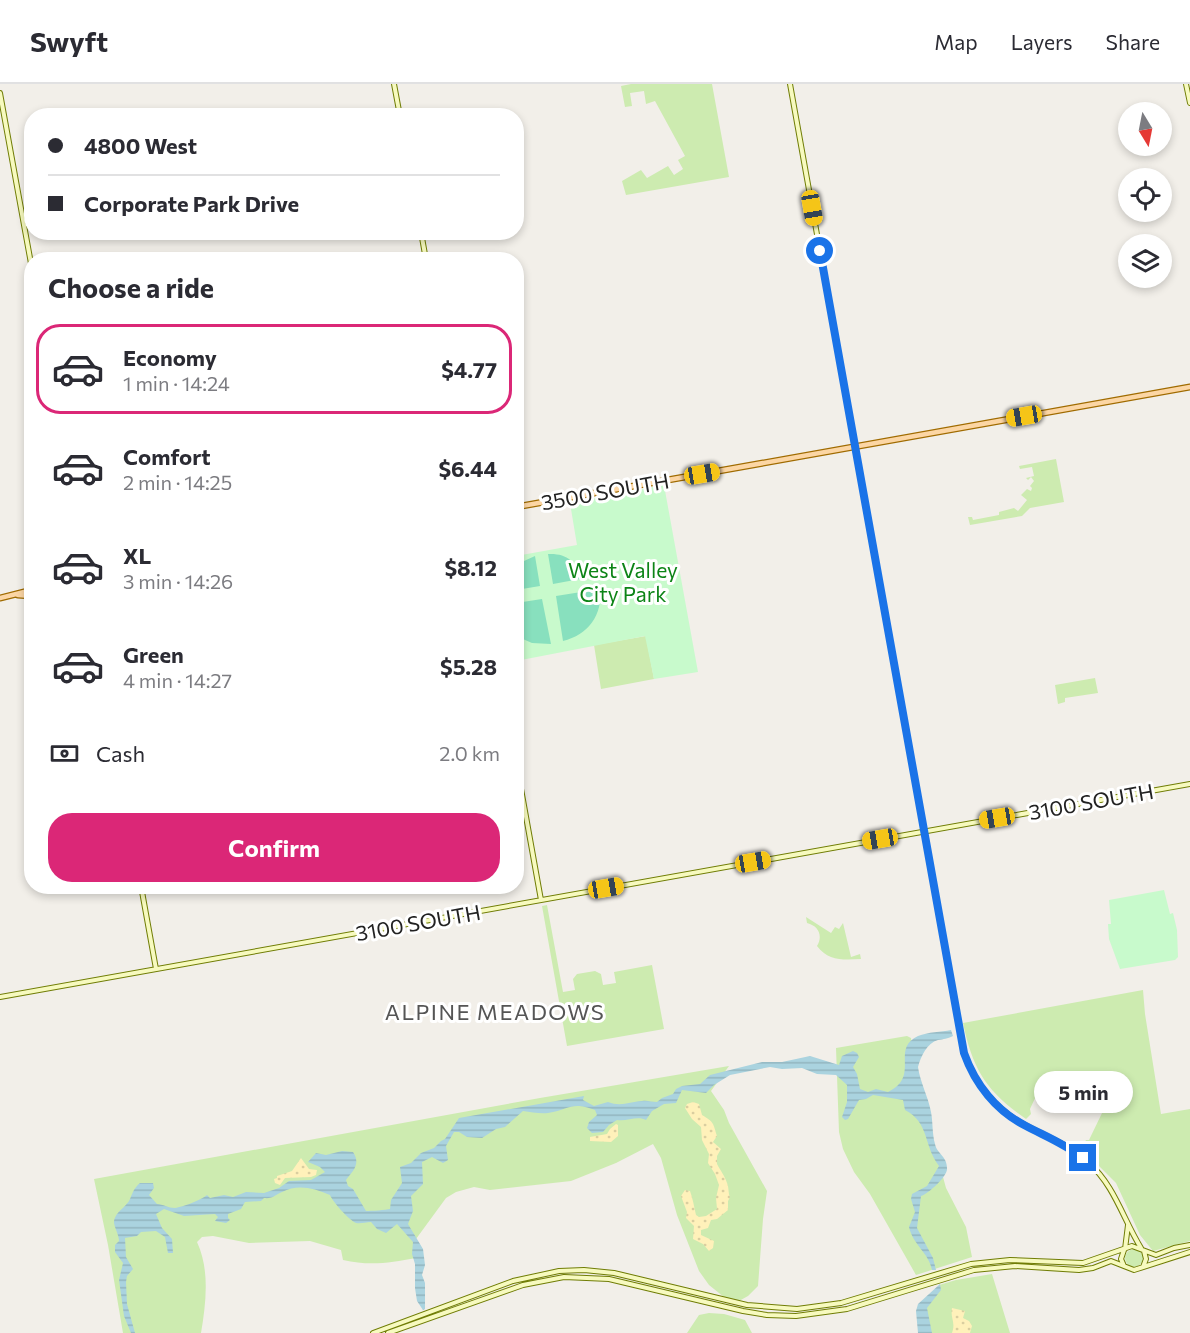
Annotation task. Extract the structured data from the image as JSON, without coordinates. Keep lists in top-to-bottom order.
{
  "streets": {
    "main road": ["3500 SOUTH"],
    "street": ["3100 SOUTH"]
  },
  "districts": ["ALPINE MEADOWS"],
  "parks": ["West Valley City Park"],
  "north": "bottom",
  "page": {
    "header": "Swyft",
    "nav": ["Map", "Layers", "Share"],
    "banner": ["4800 West", "Corporate Park Drive"],
    "heading": "Choose a ride",
    "list": [
      {
        "name": "Economy",
        "note": "1 min · 14:24",
        "value": "$4.77"
      },
      {
        "name": "Comfort",
        "note": "2 min · 14:25",
        "value": "$6.44"
      },
      {
        "name": "XL",
        "note": "3 min · 14:26",
        "value": "$8.12"
      },
      {
        "name": "Green",
        "note": "4 min · 14:27",
        "value": "$5.28"
      }
    ],
    "pay": ["Cash", "2.0 km"],
    "buttons": "Confirm",
    "bubble": "5 min"
  }
}
